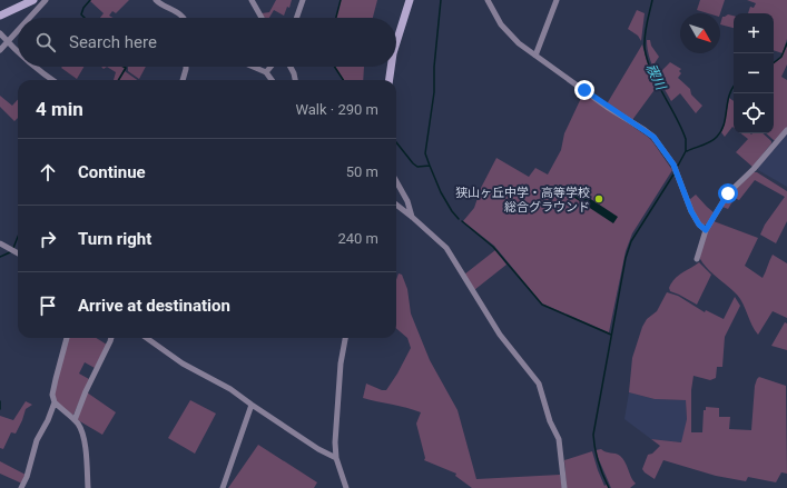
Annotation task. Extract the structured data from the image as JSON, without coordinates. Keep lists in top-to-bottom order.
{
  "water": ["禊川"],
  "places": ["狭山ヶ丘中学・高等学校 総合グラウンド"],
  "north": "bottom right",
  "page": {
    "map_buttons": ["+", "−"],
    "search": "Search here",
    "heading": ["4 min", "Walk · 290 m"],
    "list": [
      ["Continue", "50 m"],
      ["Turn right", "240 m"],
      "Arrive at destination"
    ]
  }
}
